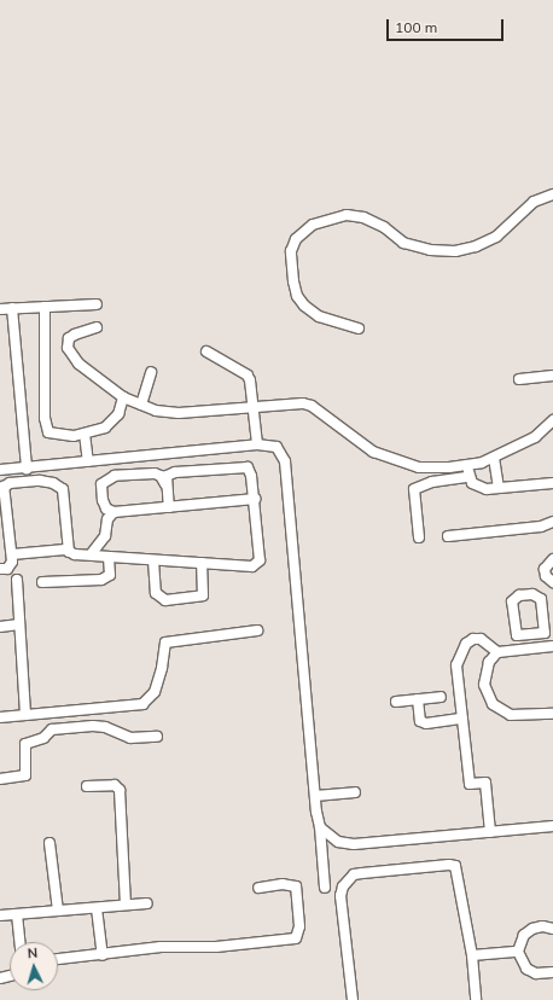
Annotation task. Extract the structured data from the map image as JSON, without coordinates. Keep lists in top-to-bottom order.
{
  "scale_bar": "100 m",
  "north": "top"
}
